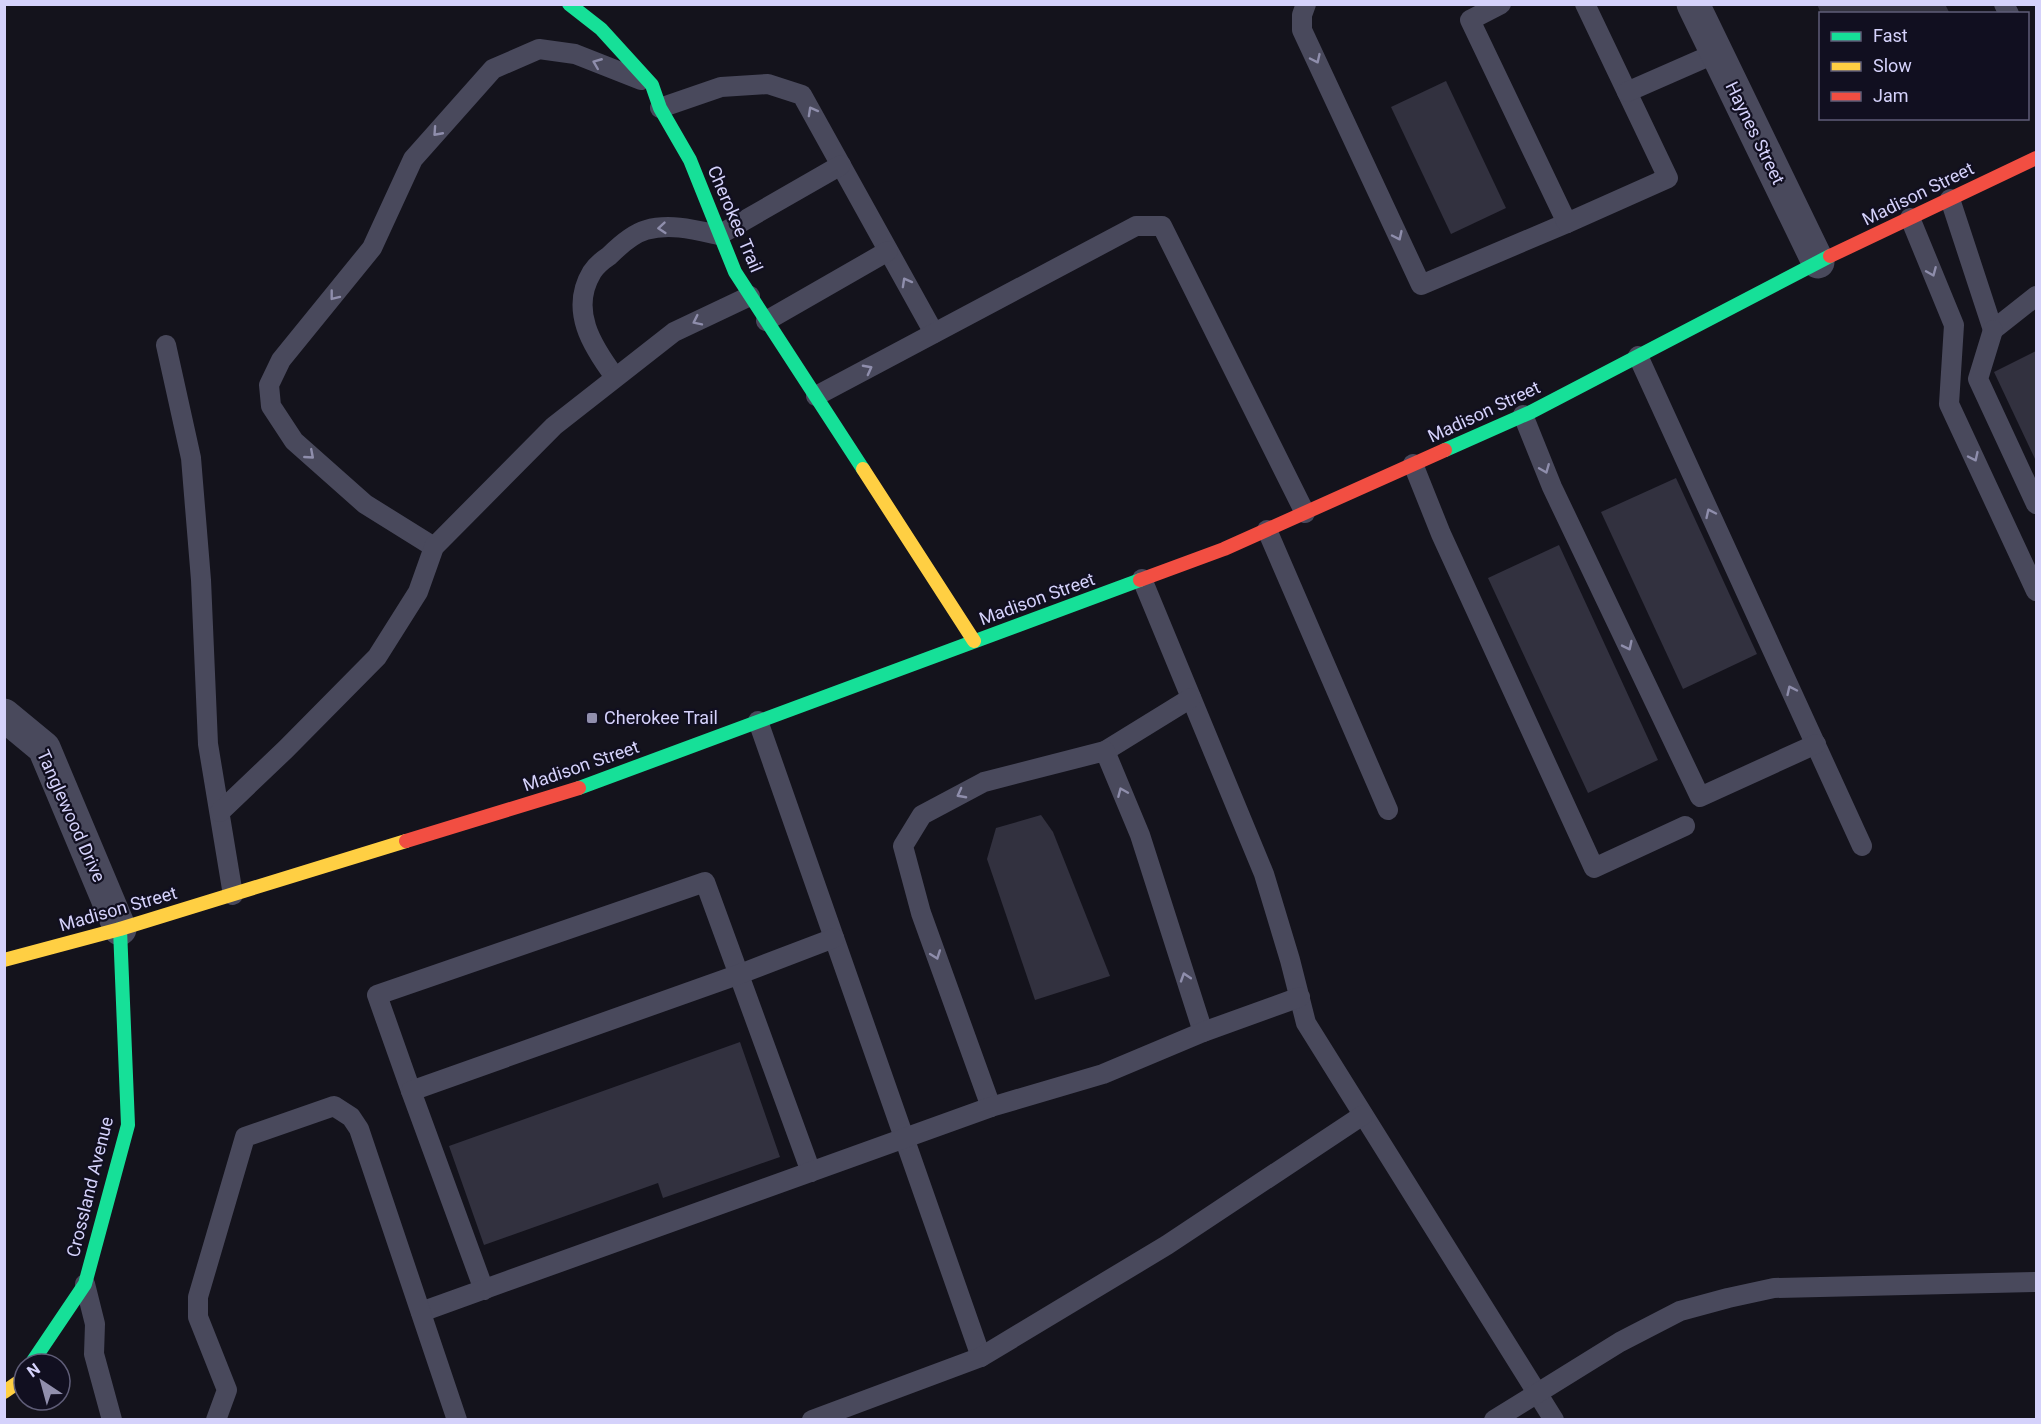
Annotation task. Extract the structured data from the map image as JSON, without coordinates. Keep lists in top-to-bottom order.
{
  "streets": {
    "main road": ["Madison Street", "Cherokee Trail", "Crossland Avenue"],
    "street": ["Haynes Street", "Tanglewood Drive"]
  },
  "crossings": [
    ["Haynes Street", "Madison Street"],
    ["Madison Street", "Cherokee Trail"],
    ["Madison Street", "Tanglewood Drive"],
    ["Madison Street", "Crossland Avenue"],
    ["Tanglewood Drive", "Crossland Avenue"]
  ],
  "places": {
    "transit": ["Cherokee Trail"]
  },
  "legend": ["Fast", "Slow", "Jam"],
  "north": "top left"
}
